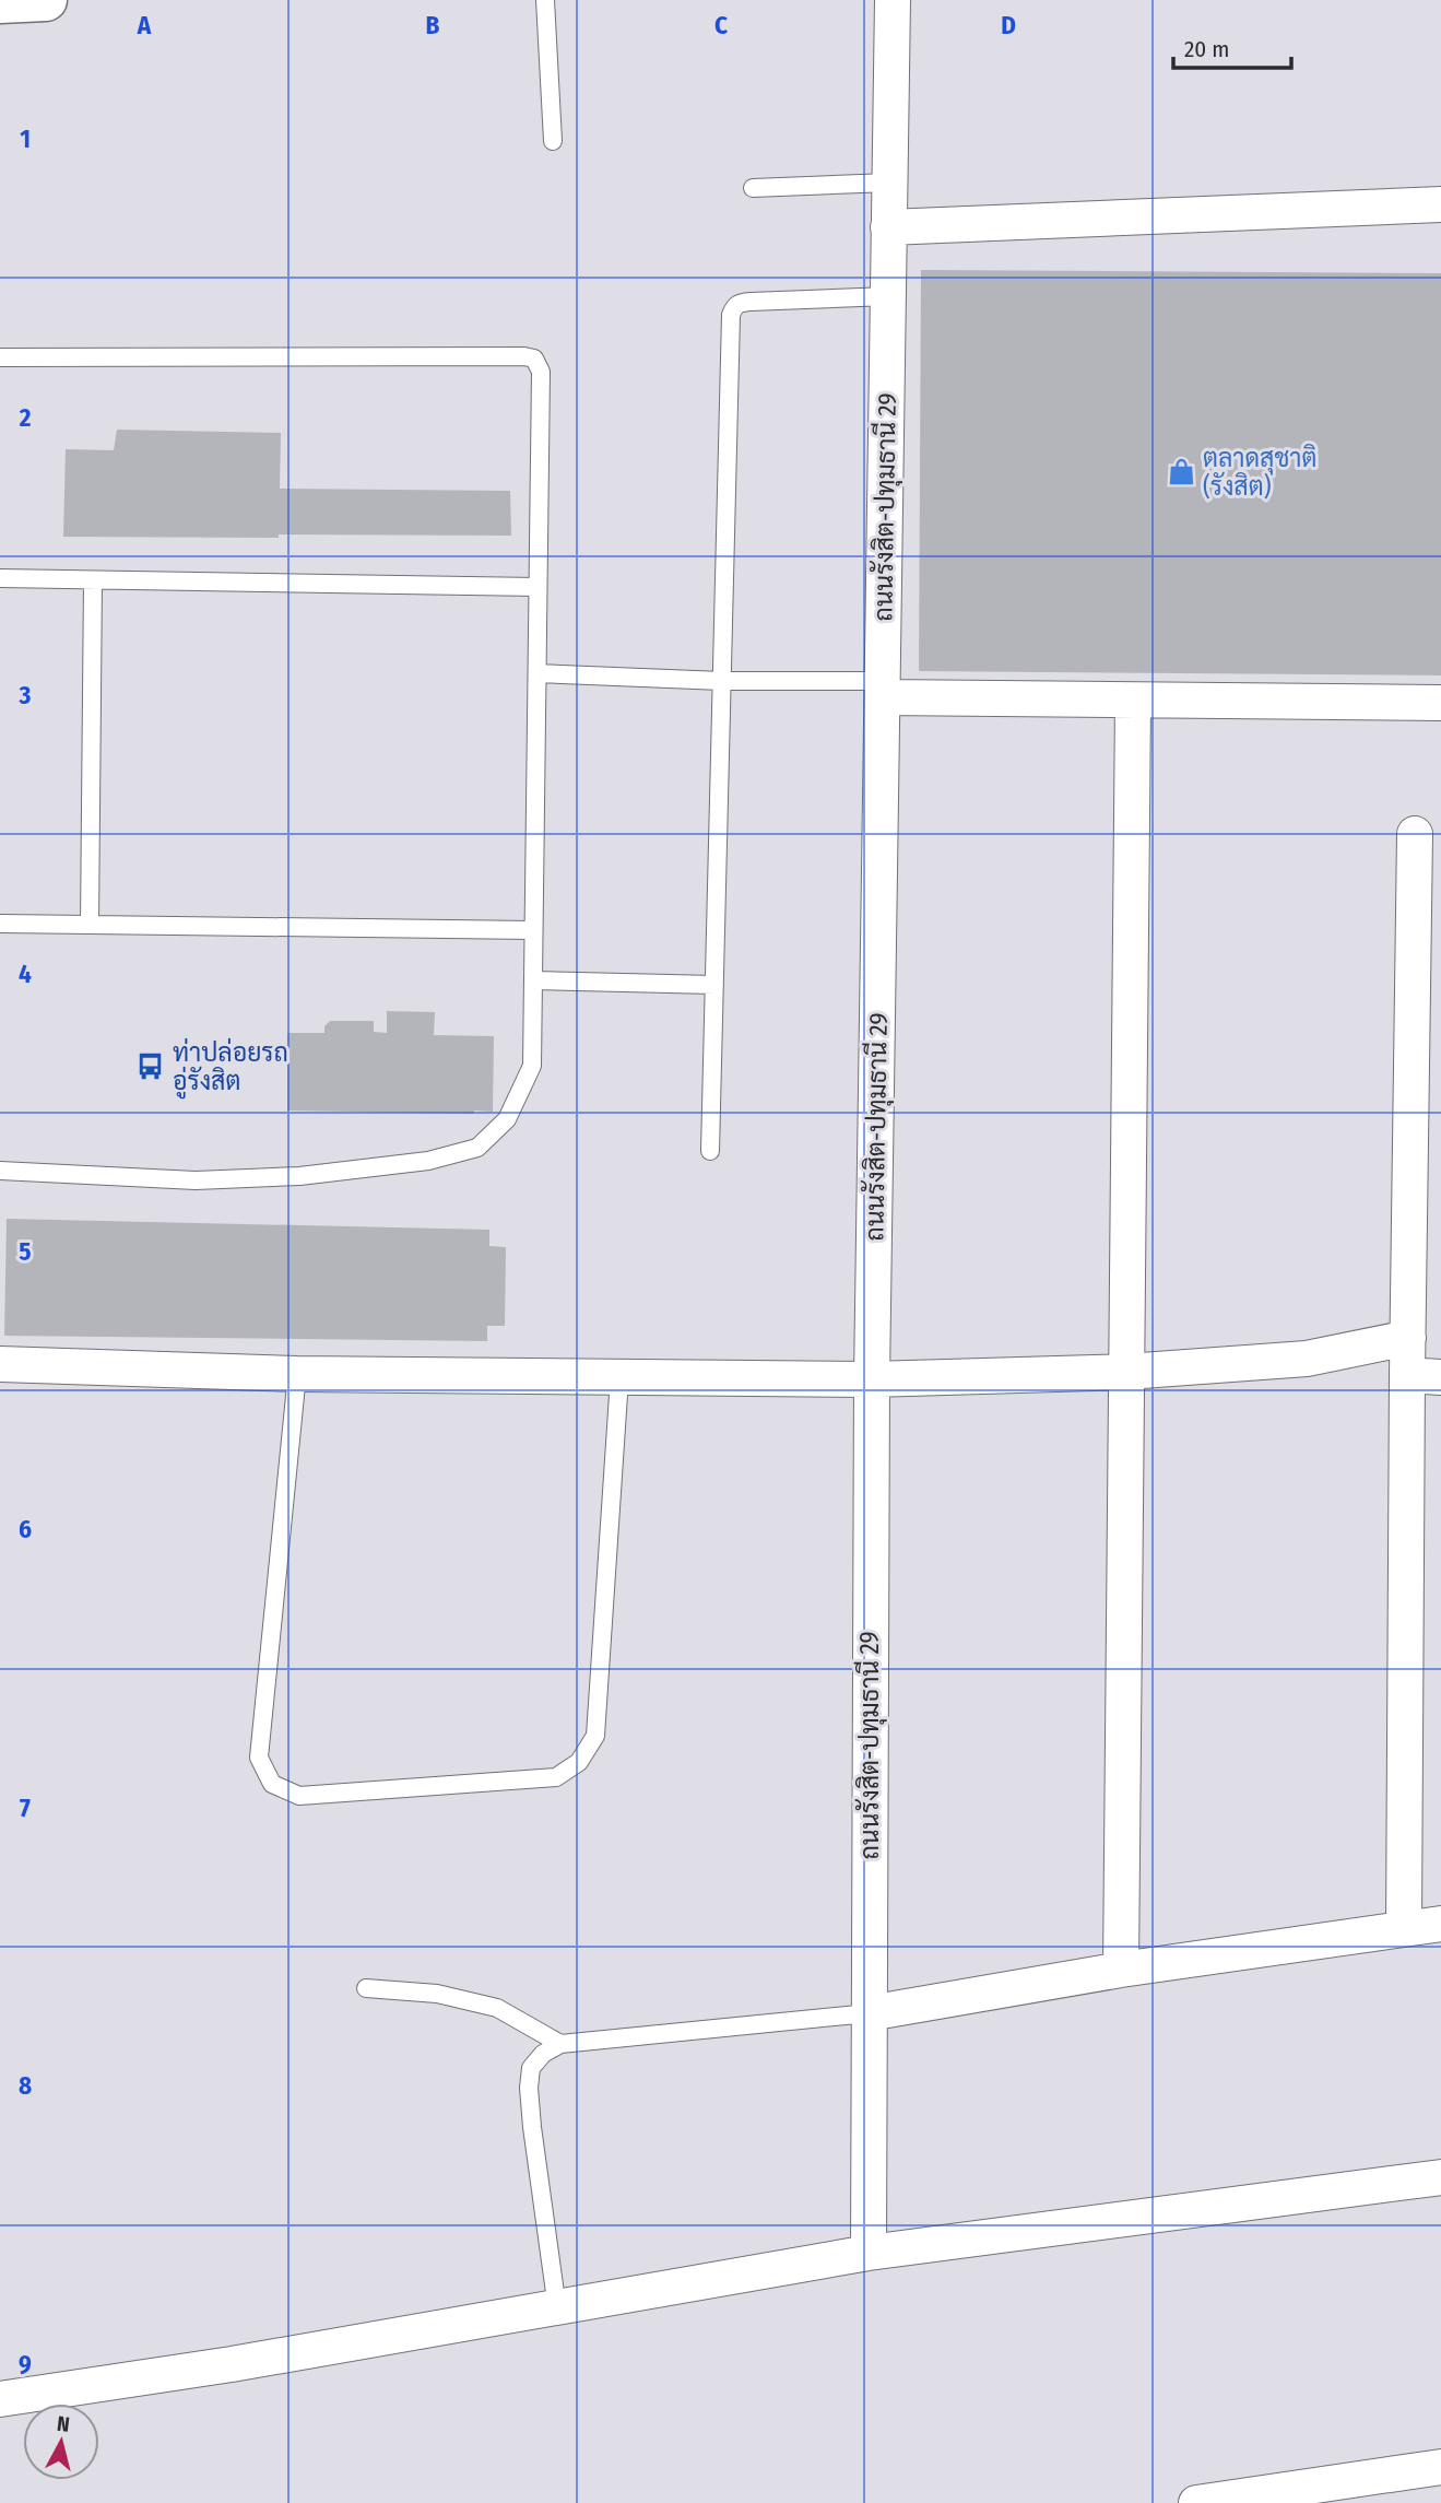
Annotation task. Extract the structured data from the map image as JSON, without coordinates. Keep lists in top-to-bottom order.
{
  "streets": {
    "street": ["ถนนรังสิต-ปทุมธานี 29"]
  },
  "places": {
    "shop": ["ตลาดสุชาติ (รังสิต)"],
    "bus stop": ["ท่าปล่อยรถ อู่รังสิต"]
  },
  "scale_bar": "20 m",
  "north": "top",
  "grid": {
    "columns": [
      "A",
      "B",
      "C",
      "D"
    ],
    "rows": [
      "1",
      "2",
      "3",
      "4",
      "5",
      "6",
      "7",
      "8",
      "9"
    ]
  }
}
